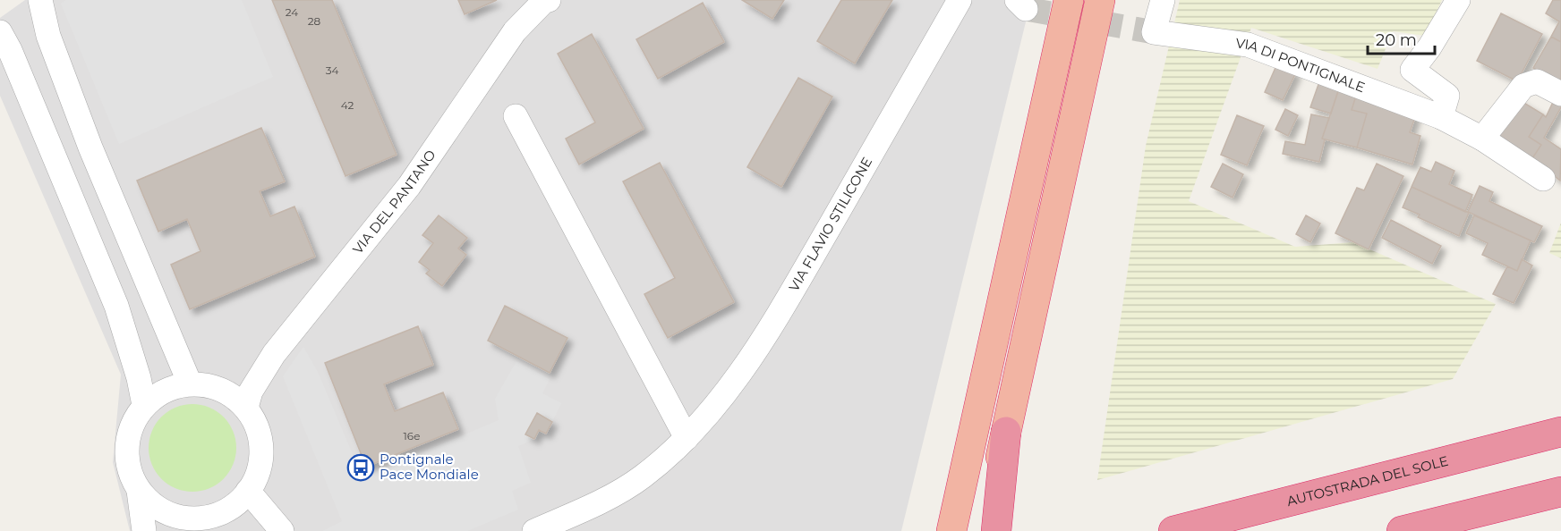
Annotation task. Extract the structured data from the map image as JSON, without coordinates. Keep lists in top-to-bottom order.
{
  "streets": {
    "highway": ["AUTOSTRADA DEL SOLE"],
    "street": ["VIA DI PONTIGNALE", "VIA DEL PANTANO", "VIA FLAVIO STILICONE"]
  },
  "places": {
    "bus stop": ["Pontignale Pace Mondiale"]
  },
  "house_numbers": [
    "24",
    "28",
    "34",
    "42",
    "16e"
  ],
  "scale_bar": "20 m"
}
